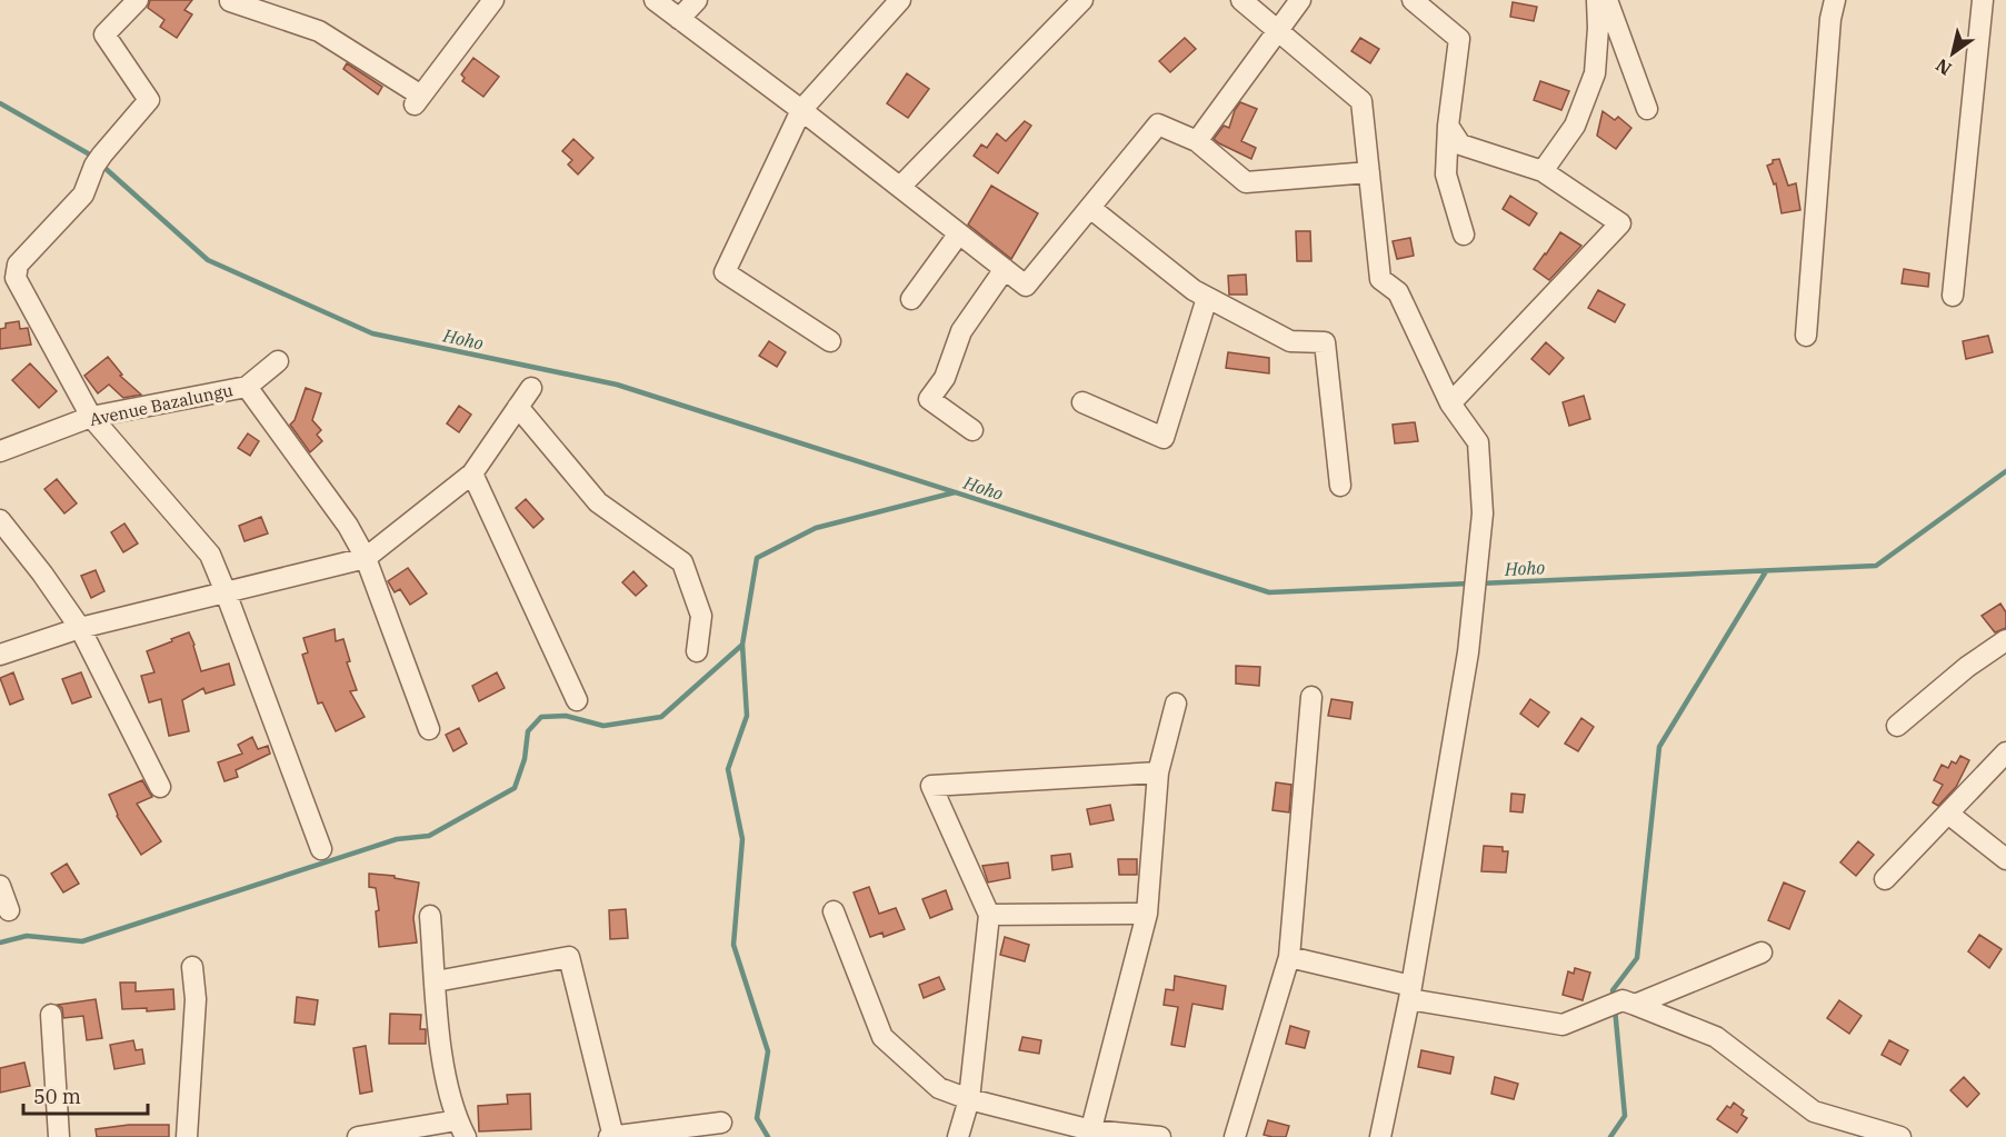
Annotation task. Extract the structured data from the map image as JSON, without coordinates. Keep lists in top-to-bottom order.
{
  "streets": {
    "street": ["Avenue Bazalungu"]
  },
  "water": ["Hoho"],
  "scale_bar": "50 m",
  "north": "bottom left"
}
